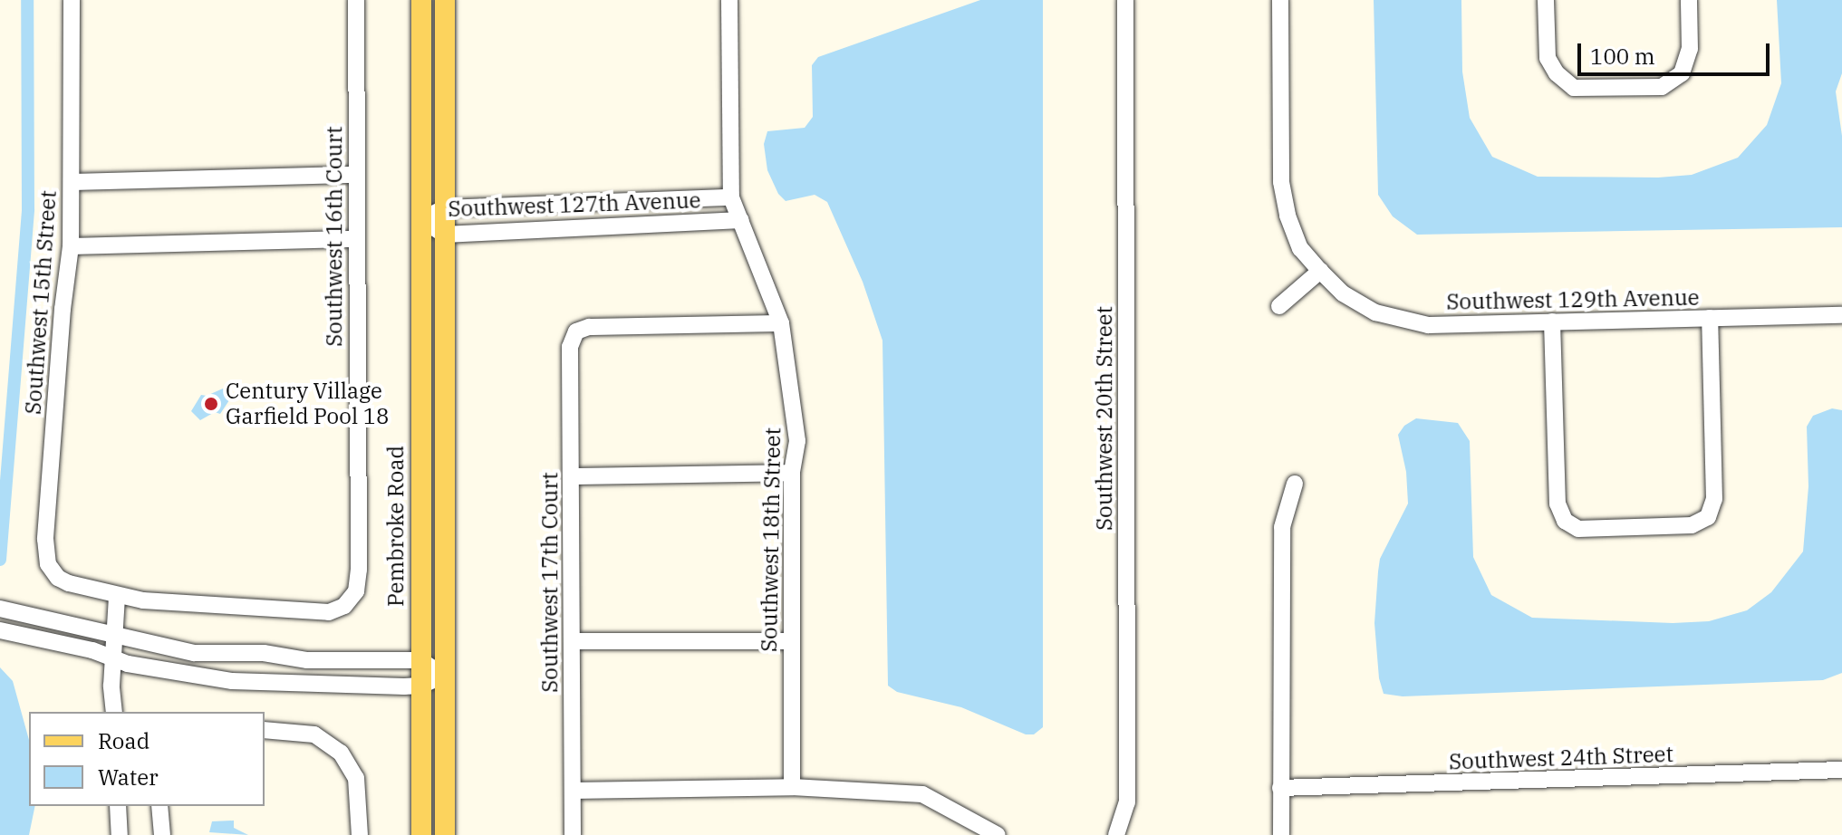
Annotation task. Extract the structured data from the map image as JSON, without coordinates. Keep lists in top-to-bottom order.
{
  "streets": {
    "main road": ["Pembroke Road"],
    "street": [
      "Southwest 127th Avenue",
      "Southwest 16th Court",
      "Southwest 129th Avenue",
      "Southwest 15th Street",
      "Southwest 20th Street",
      "Southwest 18th Street",
      "Southwest 17th Court",
      "Southwest 24th Street"
    ]
  },
  "crossings": [
    ["Southwest 127th Avenue", "Pembroke Road"],
    ["Southwest 127th Avenue", "Southwest 18th Street"],
    ["Southwest 16th Court", "Southwest 15th Street"],
    ["Southwest 18th Street", "Southwest 17th Court"]
  ],
  "places": ["Century Village Garfield Pool 18"],
  "legend": ["Road", "Water"],
  "scale_bar": "100 m"
}
